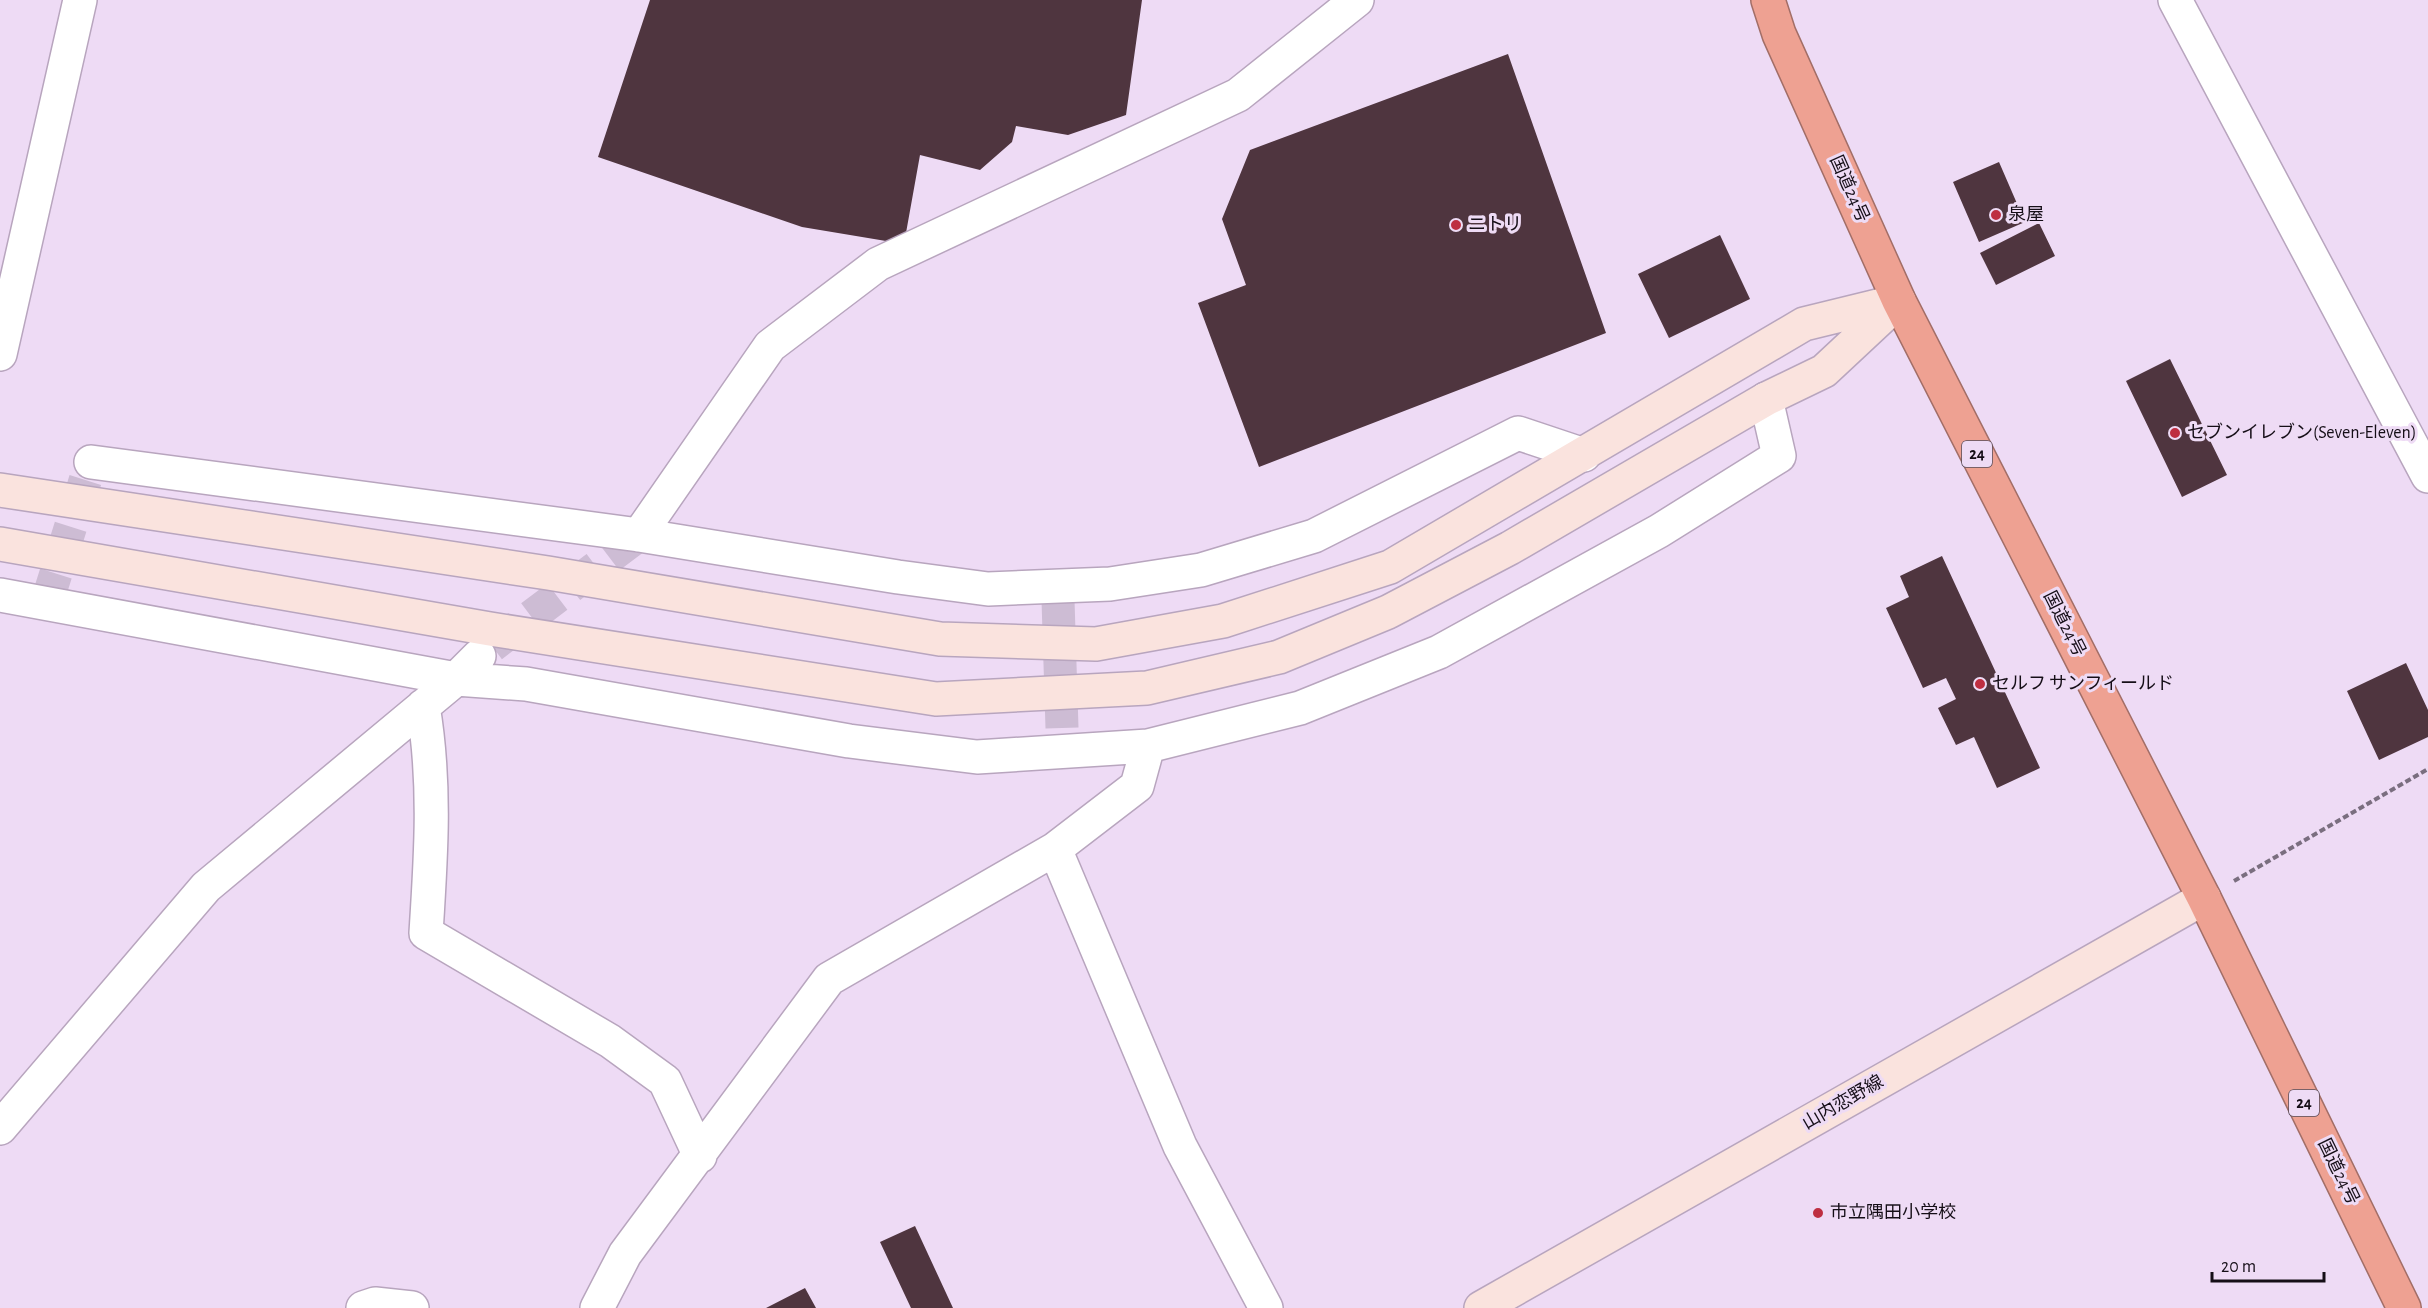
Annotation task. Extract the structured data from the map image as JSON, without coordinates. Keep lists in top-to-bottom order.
{
  "streets": {
    "highway": ["国道24号", "24"],
    "street": ["山内恋野線"]
  },
  "crossings": [
    ["国道24号", "山内恋野線"]
  ],
  "places": [
    "泉屋",
    "ニトリ",
    "セブンイレブン(Seven-Eleven)",
    "セルフ サンフィールド",
    "市立隅田小学校"
  ],
  "scale_bar": "20 m"
}
